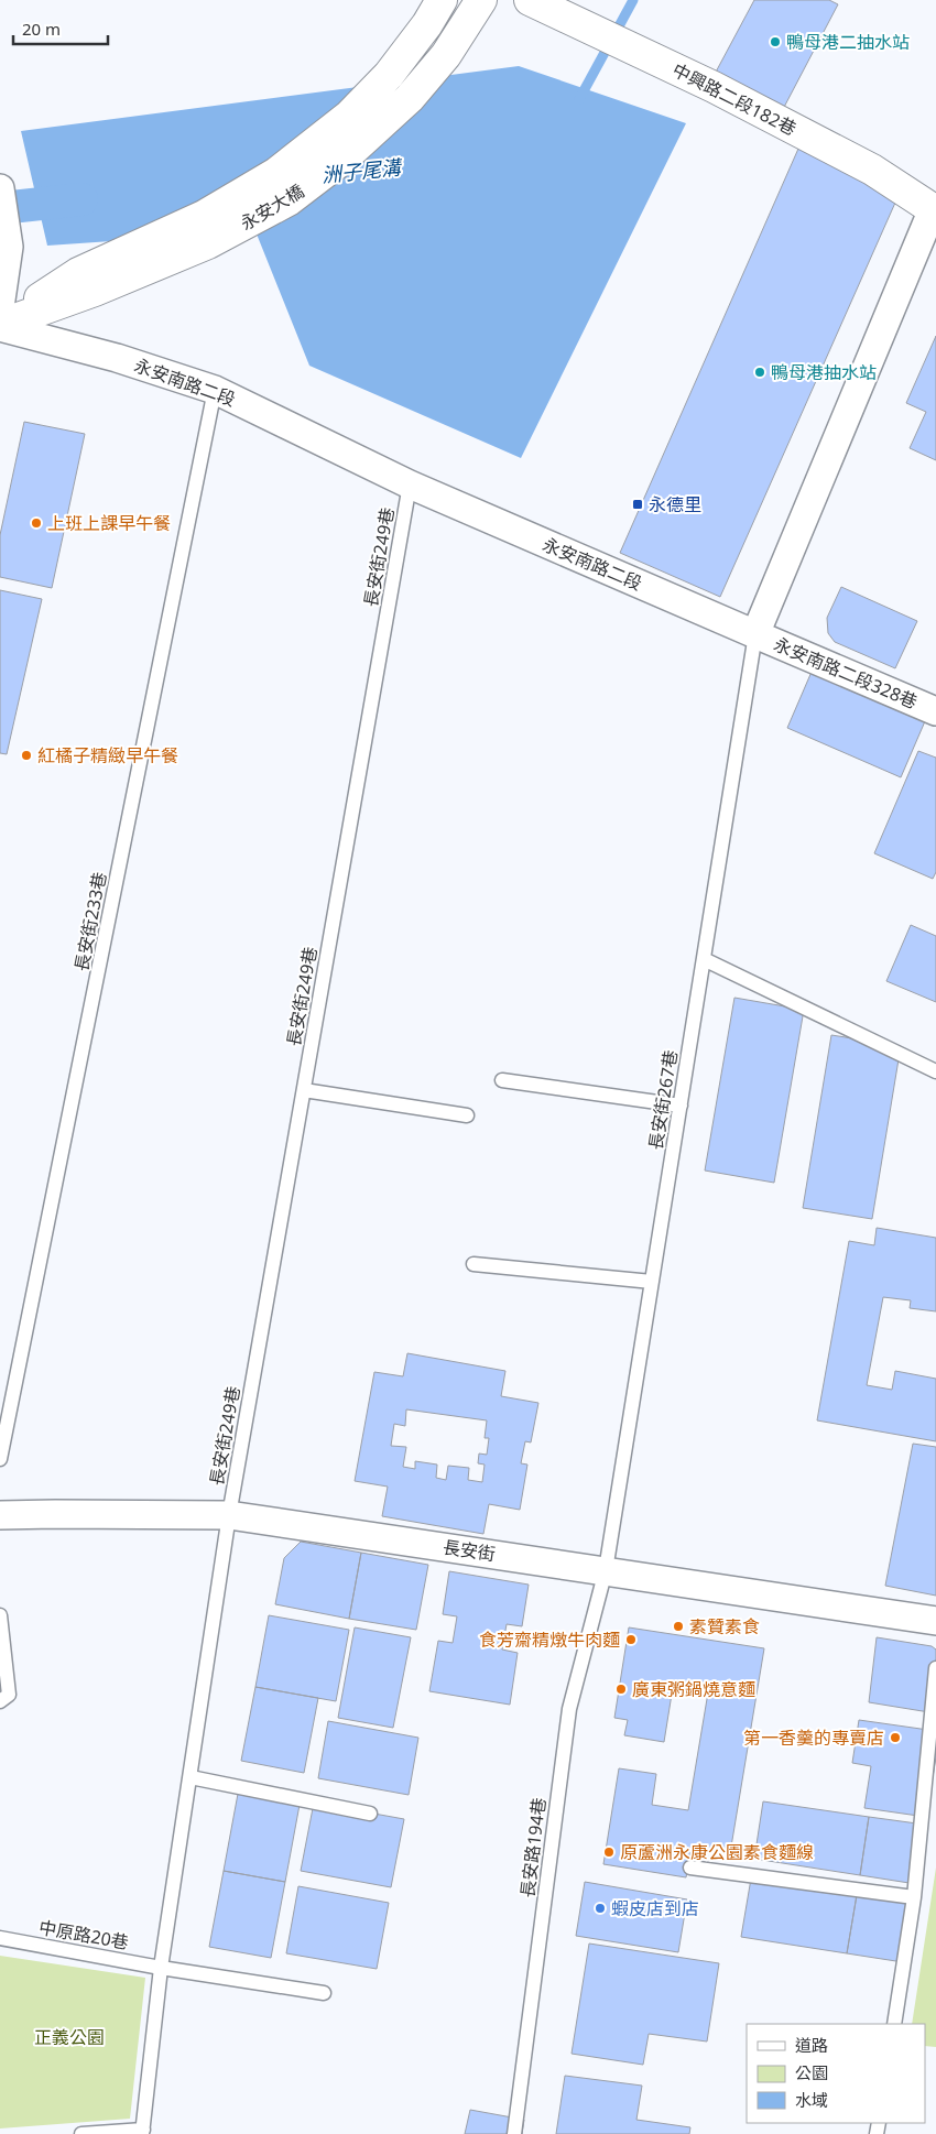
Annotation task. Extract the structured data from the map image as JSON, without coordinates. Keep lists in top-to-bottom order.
{
  "streets": {
    "main road": ["中興路二段182巷", "永安大橋"],
    "street": ["永安南路二段", "永安南路二段328巷", "長安街"],
    "lane": [
      "長安街249巷",
      "長安街233巷",
      "長安街267巷",
      "長安路194巷",
      "中原路20巷"
    ]
  },
  "crossings": [
    ["永安大橋", "永安南路二段"],
    ["永安南路二段", "長安街249巷"],
    ["永安南路二段", "永安南路二段328巷"],
    ["永安南路二段", "長安街233巷"],
    ["永安南路二段", "長安街267巷"],
    ["長安街249巷", "長安街"],
    ["長安街249巷", "中原路20巷"],
    ["永安南路二段328巷", "長安街267巷"],
    ["長安街267巷", "長安街"],
    ["長安街267巷", "長安路194巷"],
    ["長安街", "長安路194巷"]
  ],
  "water": ["洲子尾溝"],
  "parks": ["正義公園"],
  "places": {
    "other": [
      "鴨母港二抽水站",
      "鴨母港抽水站",
      "上班上課早午餐",
      "紅橘子精緻早午餐",
      "素贊素食",
      "食芳齋精燉牛肉麵",
      "廣東粥鍋燒意麵",
      "第一香羹的專賣店",
      "原蘆洲永康公園素食麵線",
      "蝦皮店到店"
    ],
    "transit": ["永德里"]
  },
  "legend": ["道路", "公園", "水域"],
  "scale_bar": "20 m"
}
